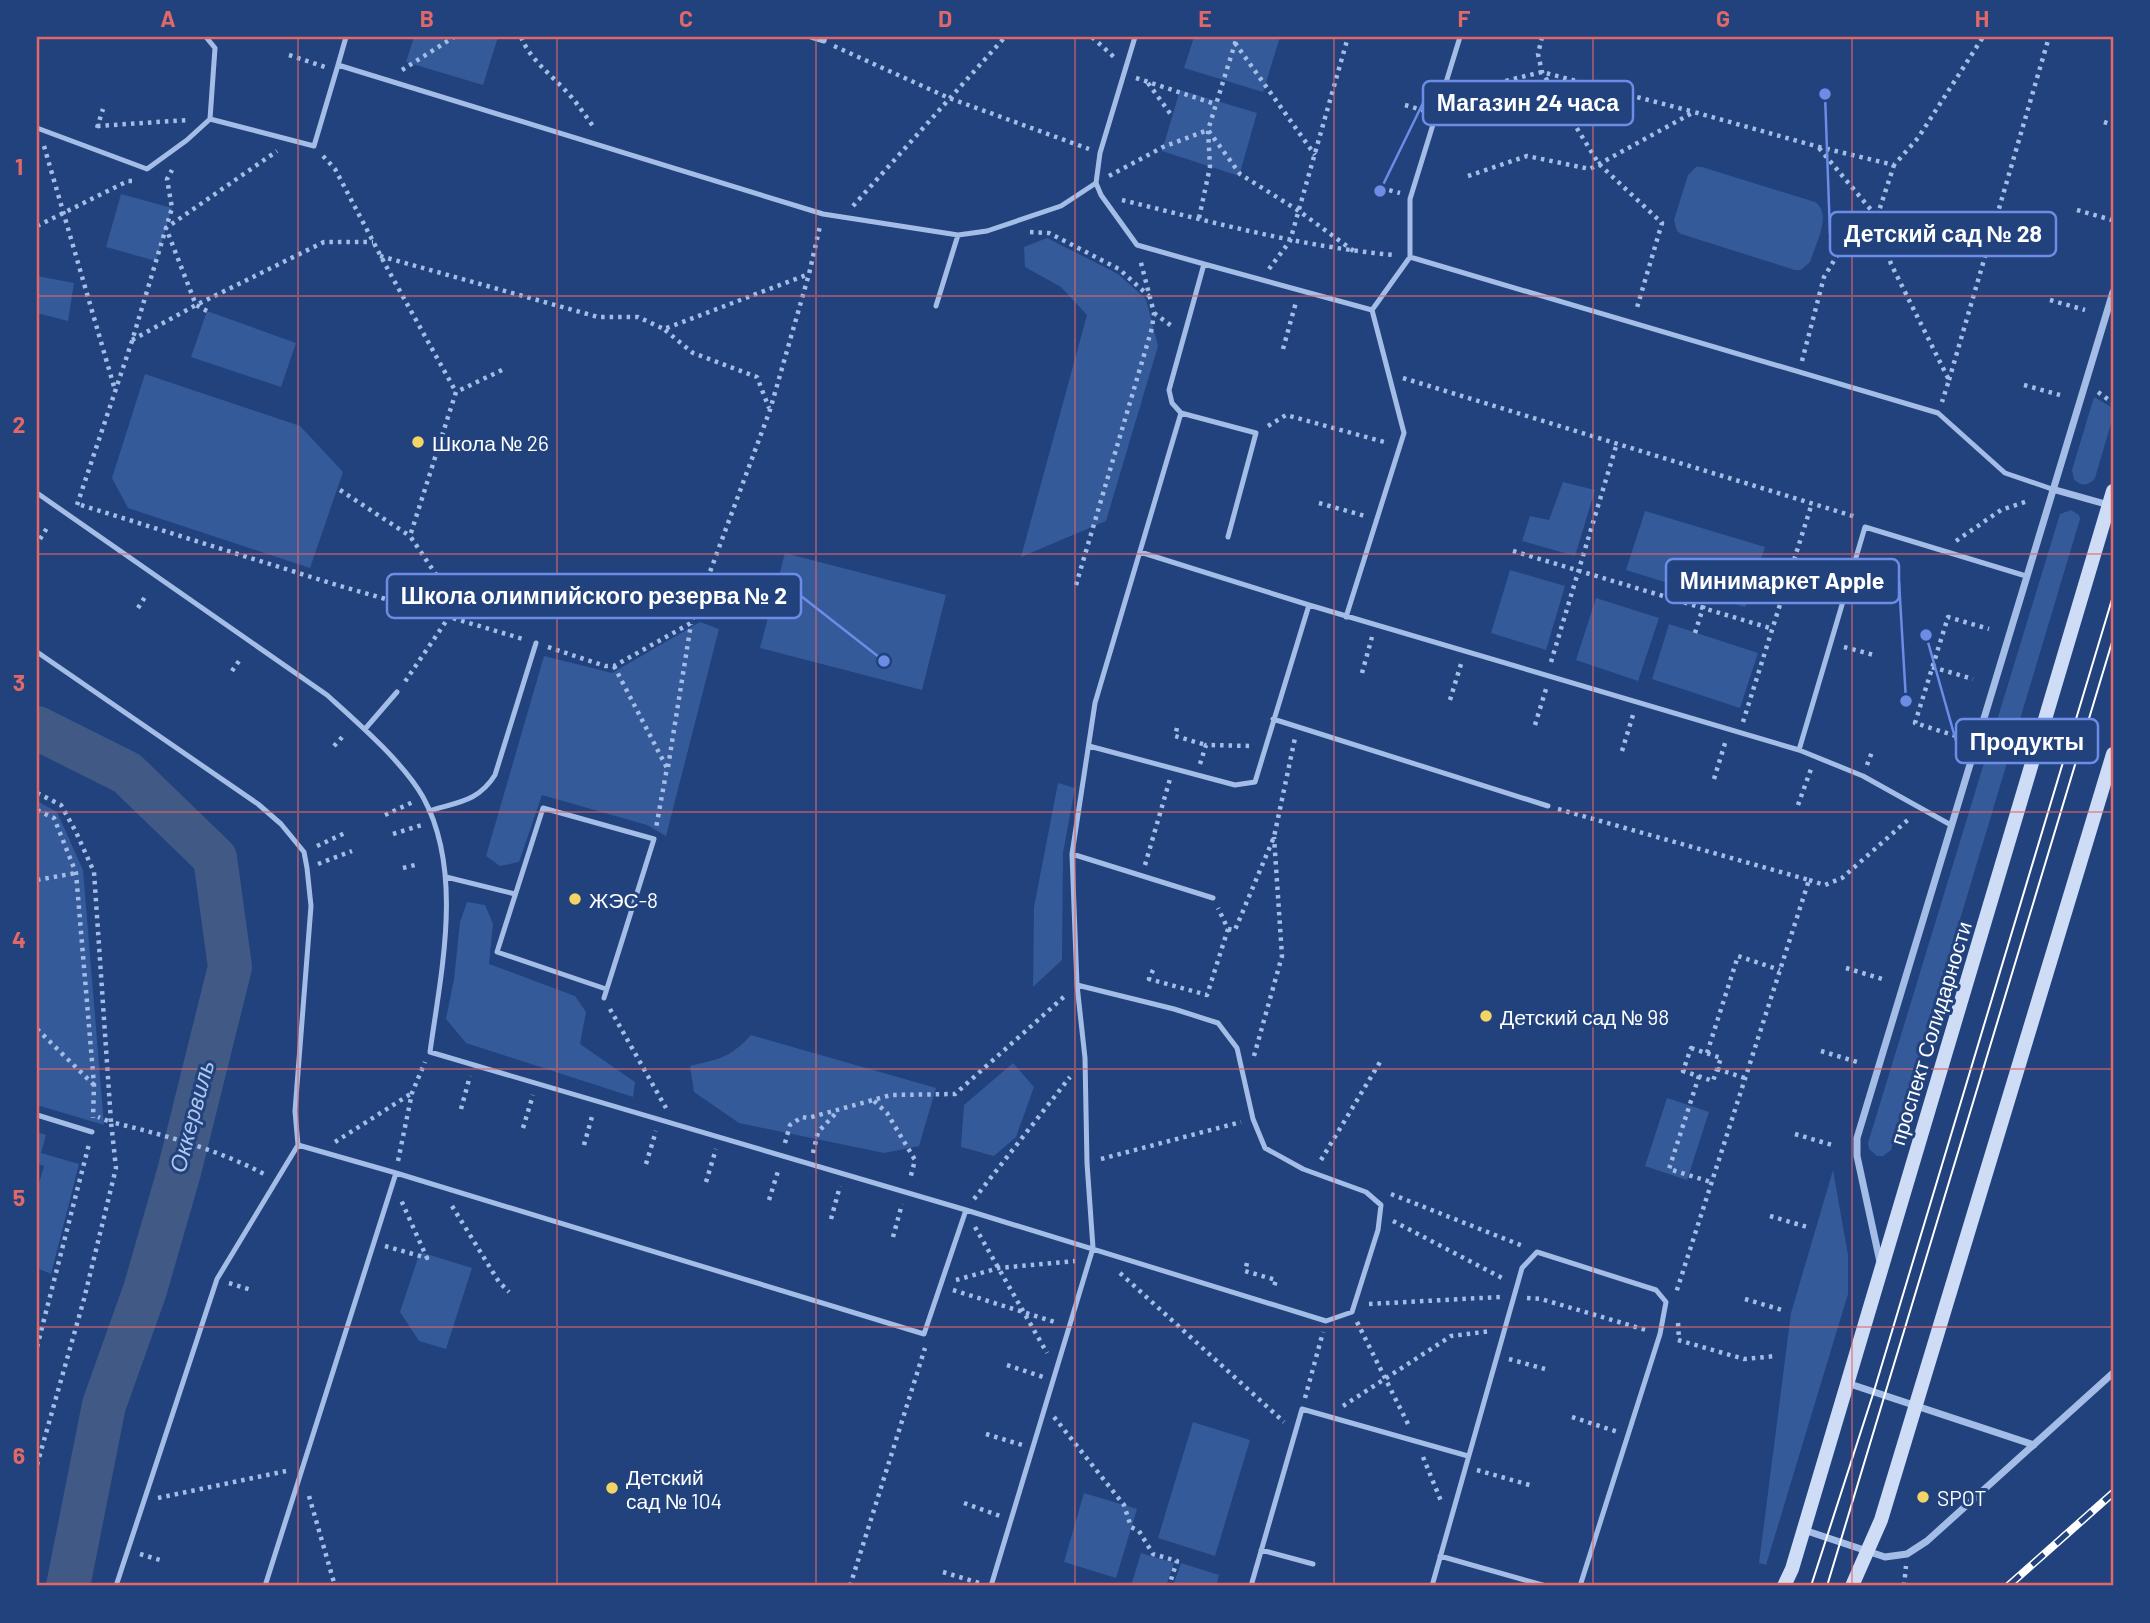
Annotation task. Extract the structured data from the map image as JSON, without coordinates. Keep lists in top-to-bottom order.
{
  "streets": {
    "main road": ["проспект Солидарности"]
  },
  "water": ["Оккервиль"],
  "places": [
    "Детский сад № 28",
    "Магазин 24 часа",
    "Школа № 26",
    "Продукты",
    "Школа олимпийского резерва № 2",
    "Минимаркет Apple",
    "ЖЭС-8",
    "Детский сад № 98",
    "Детский сад № 104",
    "SPOT"
  ],
  "grid": {
    "columns": [
      "A",
      "B",
      "C",
      "D",
      "E",
      "F",
      "G",
      "H"
    ],
    "rows": [
      "1",
      "2",
      "3",
      "4",
      "5",
      "6"
    ]
  }
}
